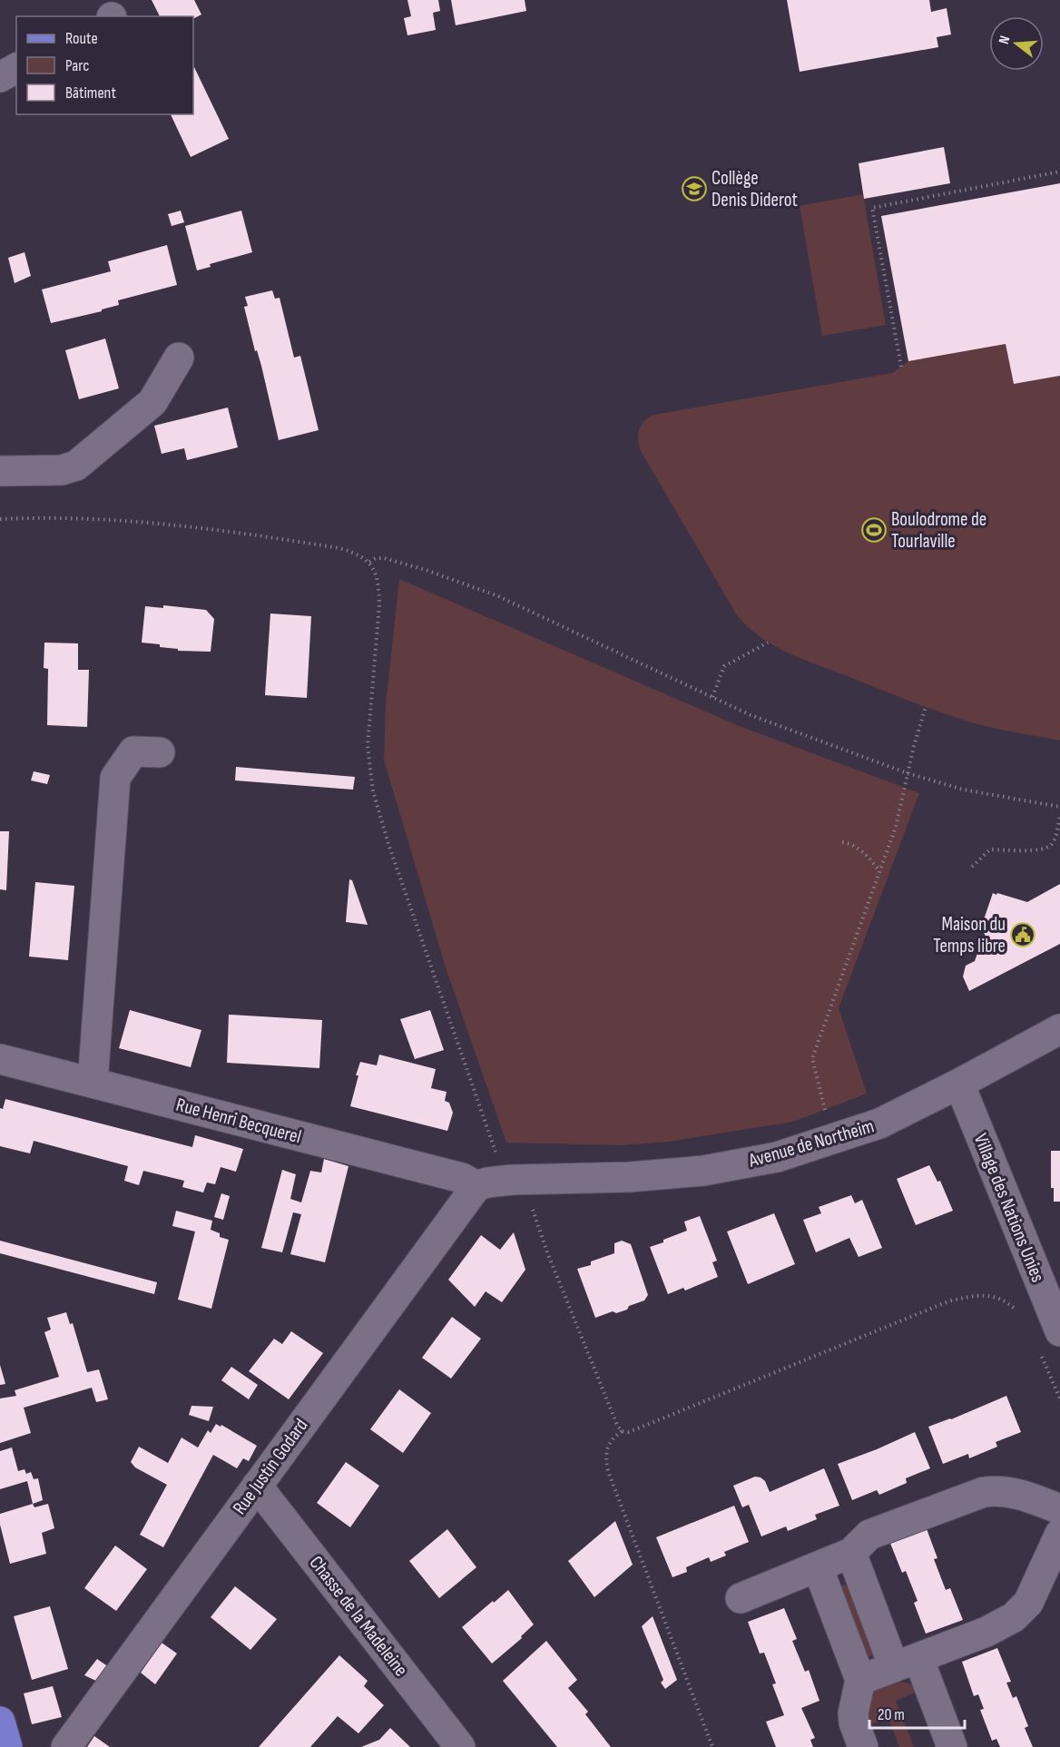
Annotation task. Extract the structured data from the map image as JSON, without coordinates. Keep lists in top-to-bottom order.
{
  "streets": {
    "street": [
      "Rue Henri Becquerel",
      "Avenue de Northeim",
      "Village des Nations Unies",
      "Rue Justin Godard",
      "Chasse de la Madeleine"
    ]
  },
  "crossings": [
    ["Rue Henri Becquerel", "Avenue de Northeim"],
    ["Rue Henri Becquerel", "Rue Justin Godard"],
    ["Avenue de Northeim", "Village des Nations Unies"],
    ["Avenue de Northeim", "Rue Justin Godard"],
    ["Rue Justin Godard", "Chasse de la Madeleine"]
  ],
  "places": {
    "school or university": ["Collège Denis Diderot"],
    "sports": ["Boulodrome de Tourlaville"],
    "public building": ["Maison du Temps libre"]
  },
  "legend": ["Route", "Parc", "Bâtiment"],
  "scale_bar": "20 m",
  "north": "left"
}
